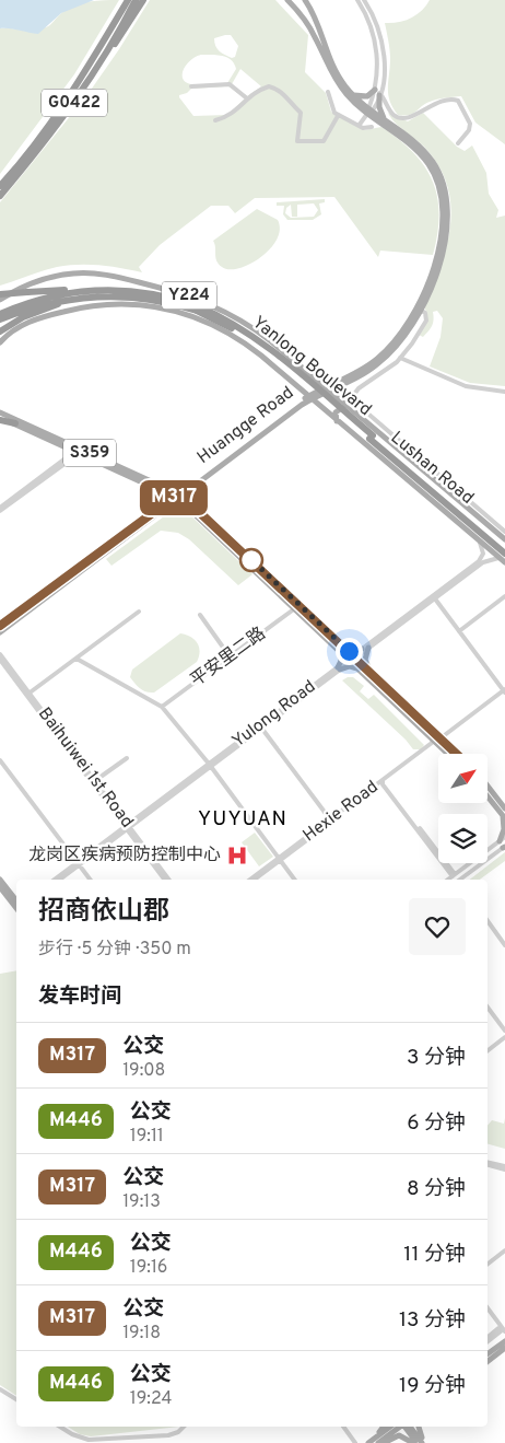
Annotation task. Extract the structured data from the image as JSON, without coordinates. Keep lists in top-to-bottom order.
{
  "streets": {
    "highway": ["G0422", "Yanlong Boulevard"],
    "main road": ["Y224", "Huangge Road", "S359"],
    "street": [
      "Lushan Road",
      "平安里二路",
      "Yulong Road",
      "Baihuiwei 1st Road",
      "Hexie Road"
    ]
  },
  "crossings": [
    ["Y224", "Huangge Road"],
    ["Y224", "Lushan Road"],
    ["Yanlong Boulevard", "Yulong Road"],
    ["Huangge Road", "S359"],
    ["S359", "平安里二路"],
    ["S359", "Yulong Road"],
    ["S359", "Hexie Road"],
    ["Yulong Road", "Baihuiwei 1st Road"]
  ],
  "districts": ["YUYUAN"],
  "places": {
    "hospital": ["龙岗区疾病预防控制中心"]
  },
  "lines": ["bus line M317"],
  "north": "top right",
  "page": {
    "on_map": "M317",
    "heading": [
      ["招商依山郡", "步行 · 5 分钟 · 350 m"],
      "发车时间"
    ],
    "list": [
      {
        "mark": "M317",
        "name": "公交",
        "note": "19:08",
        "value": "3 分钟"
      },
      {
        "mark": "M446",
        "name": "公交",
        "note": "19:11",
        "value": "6 分钟"
      },
      {
        "mark": "M317",
        "name": "公交",
        "note": "19:13",
        "value": "8 分钟"
      },
      {
        "mark": "M446",
        "name": "公交",
        "note": "19:16",
        "value": "11 分钟"
      },
      {
        "mark": "M317",
        "name": "公交",
        "note": "19:18",
        "value": "13 分钟"
      },
      {
        "mark": "M446",
        "name": "公交",
        "note": "19:24",
        "value": "19 分钟"
      }
    ]
  }
}
